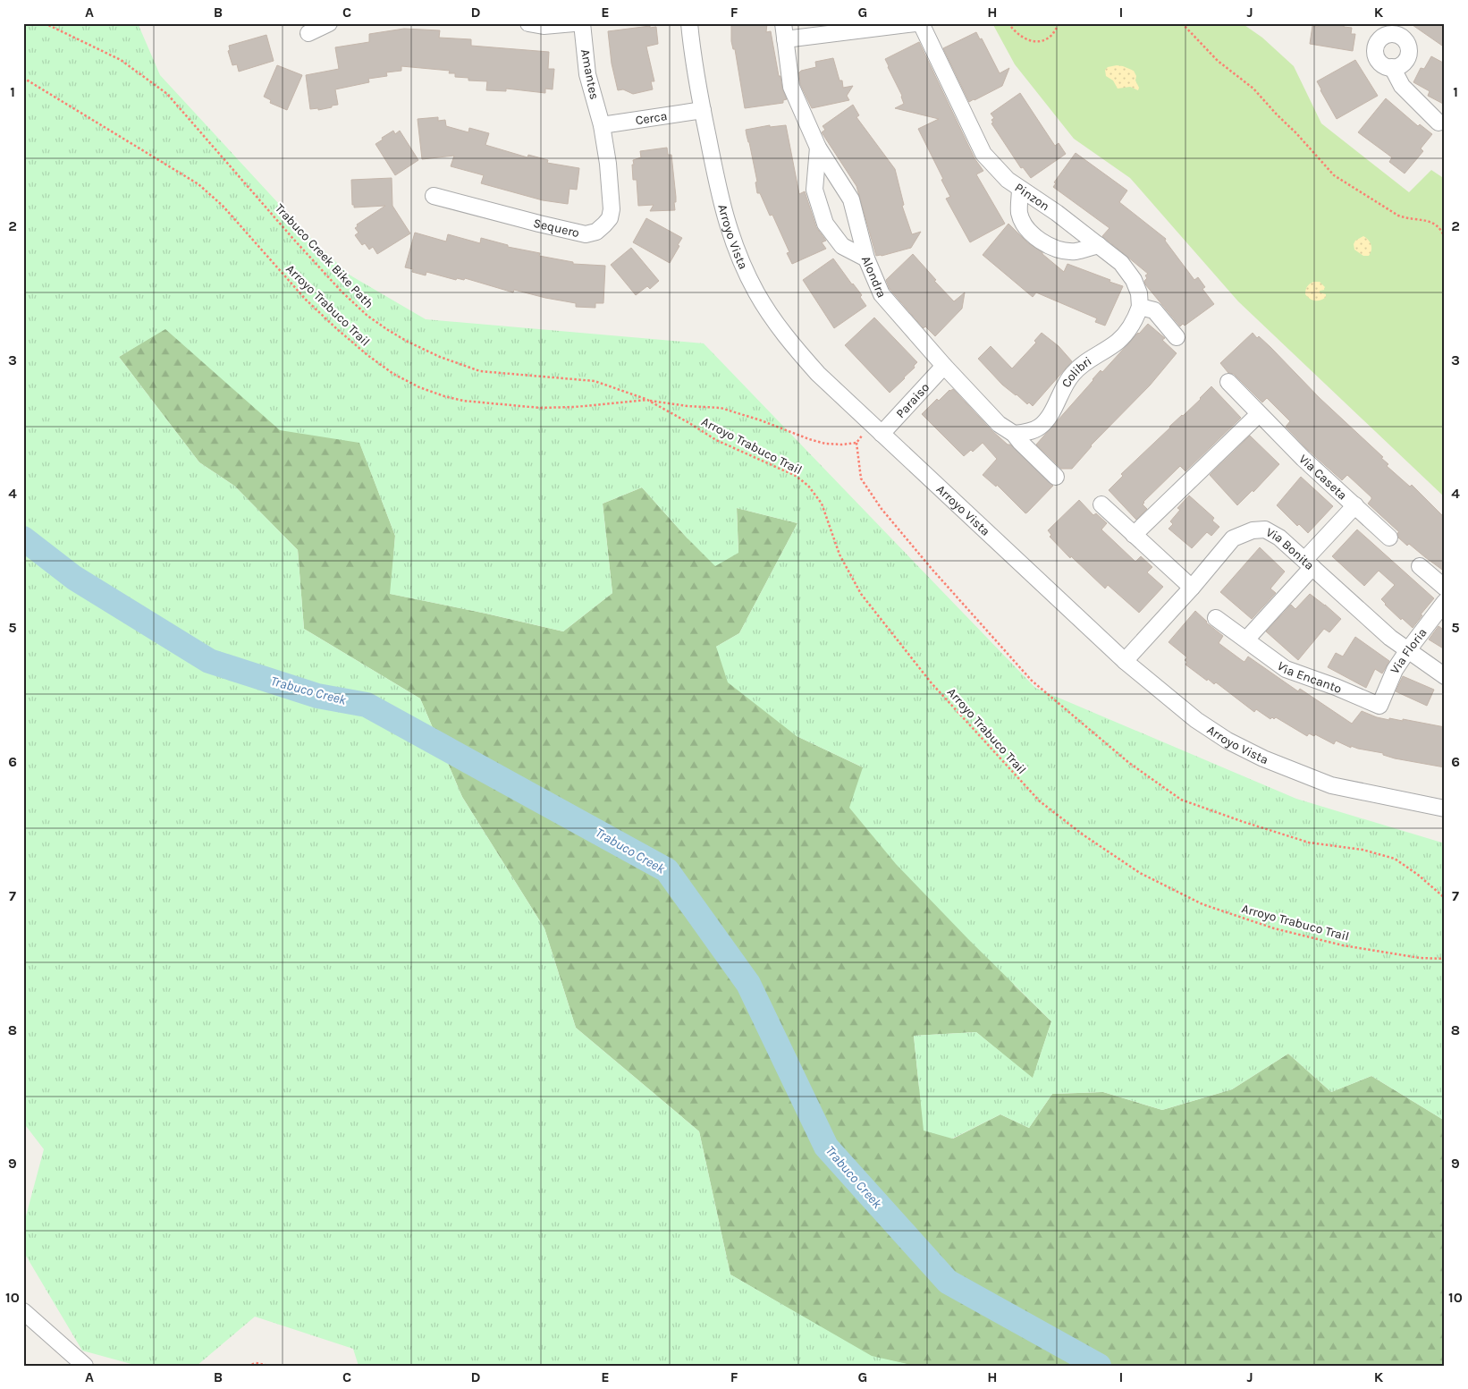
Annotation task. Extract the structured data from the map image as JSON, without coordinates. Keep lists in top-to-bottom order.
{
  "streets": {
    "street": [
      "Amantes",
      "Cerca",
      "Pinzon",
      "Sequero",
      "Arroyo Vista",
      "Alondra",
      "Colibri",
      "Paraiso",
      "Via Caseta",
      "Via Bonita",
      "Via Floria",
      "Via Encanto"
    ],
    "path": ["Trabuco Creek Bike Path", "Arroyo Trabuco Trail"]
  },
  "crossings": [
    ["Amantes", "Cerca"],
    ["Amantes", "Sequero"],
    ["Cerca", "Sequero"],
    ["Cerca", "Arroyo Vista"],
    ["Pinzon", "Colibri"],
    ["Arroyo Vista", "Paraiso"],
    ["Arroyo Vista", "Via Bonita"],
    ["Trabuco Creek Bike Path", "Arroyo Trabuco Trail"],
    ["Alondra", "Colibri"],
    ["Alondra", "Paraiso"],
    ["Via Bonita", "Via Floria"],
    ["Via Floria", "Via Encanto"]
  ],
  "water": ["Trabuco Creek"],
  "grid": {
    "columns": [
      "A",
      "B",
      "C",
      "D",
      "E",
      "F",
      "G",
      "H",
      "I",
      "J",
      "K"
    ],
    "rows": [
      "1",
      "2",
      "3",
      "4",
      "5",
      "6",
      "7",
      "8",
      "9",
      "10"
    ]
  }
}
